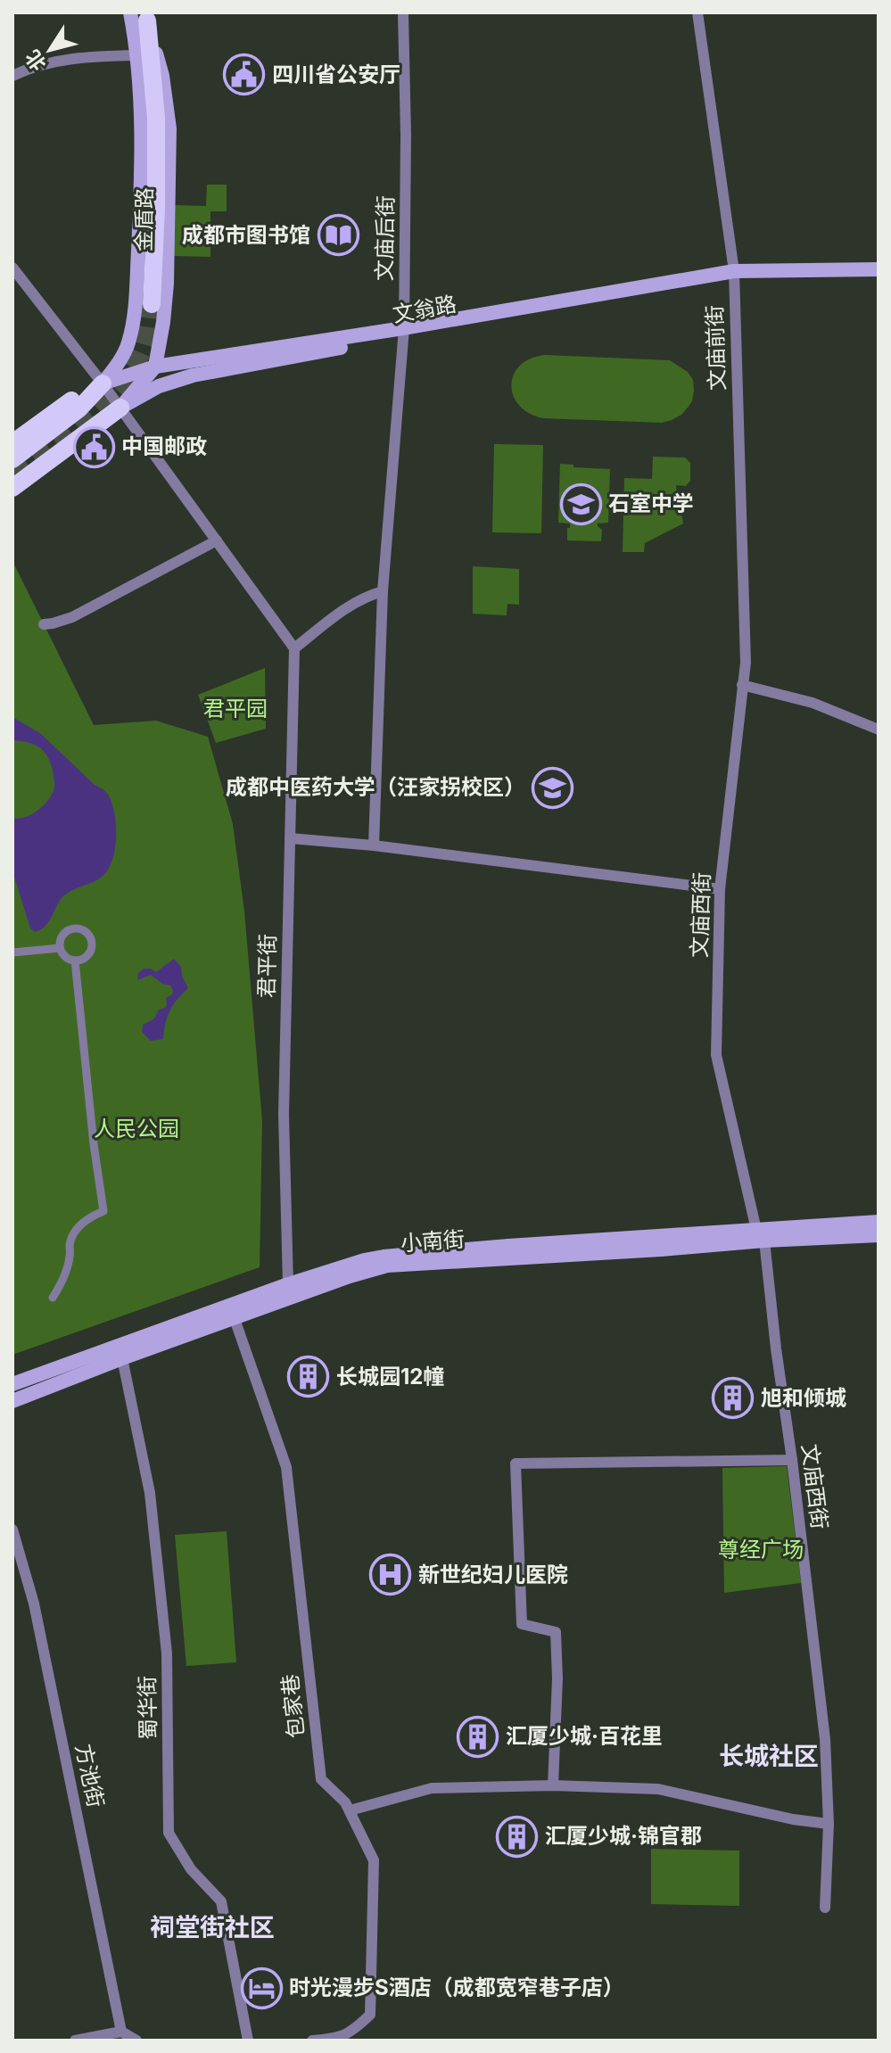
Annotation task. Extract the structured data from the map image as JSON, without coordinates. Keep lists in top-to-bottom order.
{
  "streets": {
    "main road": ["金盾路", "文翁路", "小南街"],
    "street": [
      "文庙后街",
      "文庙前街",
      "文庙西街",
      "君平街",
      "包家巷",
      "蜀华街",
      "方池街"
    ]
  },
  "crossings": [
    ["金盾路", "文翁路"],
    ["文庙后街", "文翁路"],
    ["文翁路", "文庙前街"],
    ["文庙前街", "文庙西街"],
    ["文庙西街", "小南街"],
    ["君平街", "小南街"],
    ["小南街", "包家巷"],
    ["小南街", "蜀华街"]
  ],
  "districts": ["长城社区", "祠堂街社区"],
  "parks": ["君平园", "人民公园", "尊经广场"],
  "places": {
    "public building": ["四川省公安厅", "中国邮政"],
    "library": ["成都市图书馆"],
    "school or university": ["石室中学", "成都中医药大学（汪家拐校区）"],
    "building": [
      "长城园12幢",
      "旭和倾城",
      "汇厦少城·百花里",
      "汇厦少城·锦官郡"
    ],
    "hospital": ["新世纪妇儿医院"],
    "hotel": ["时光漫步S酒店（成都宽窄巷子店）"]
  },
  "north": "bottom left"
}
